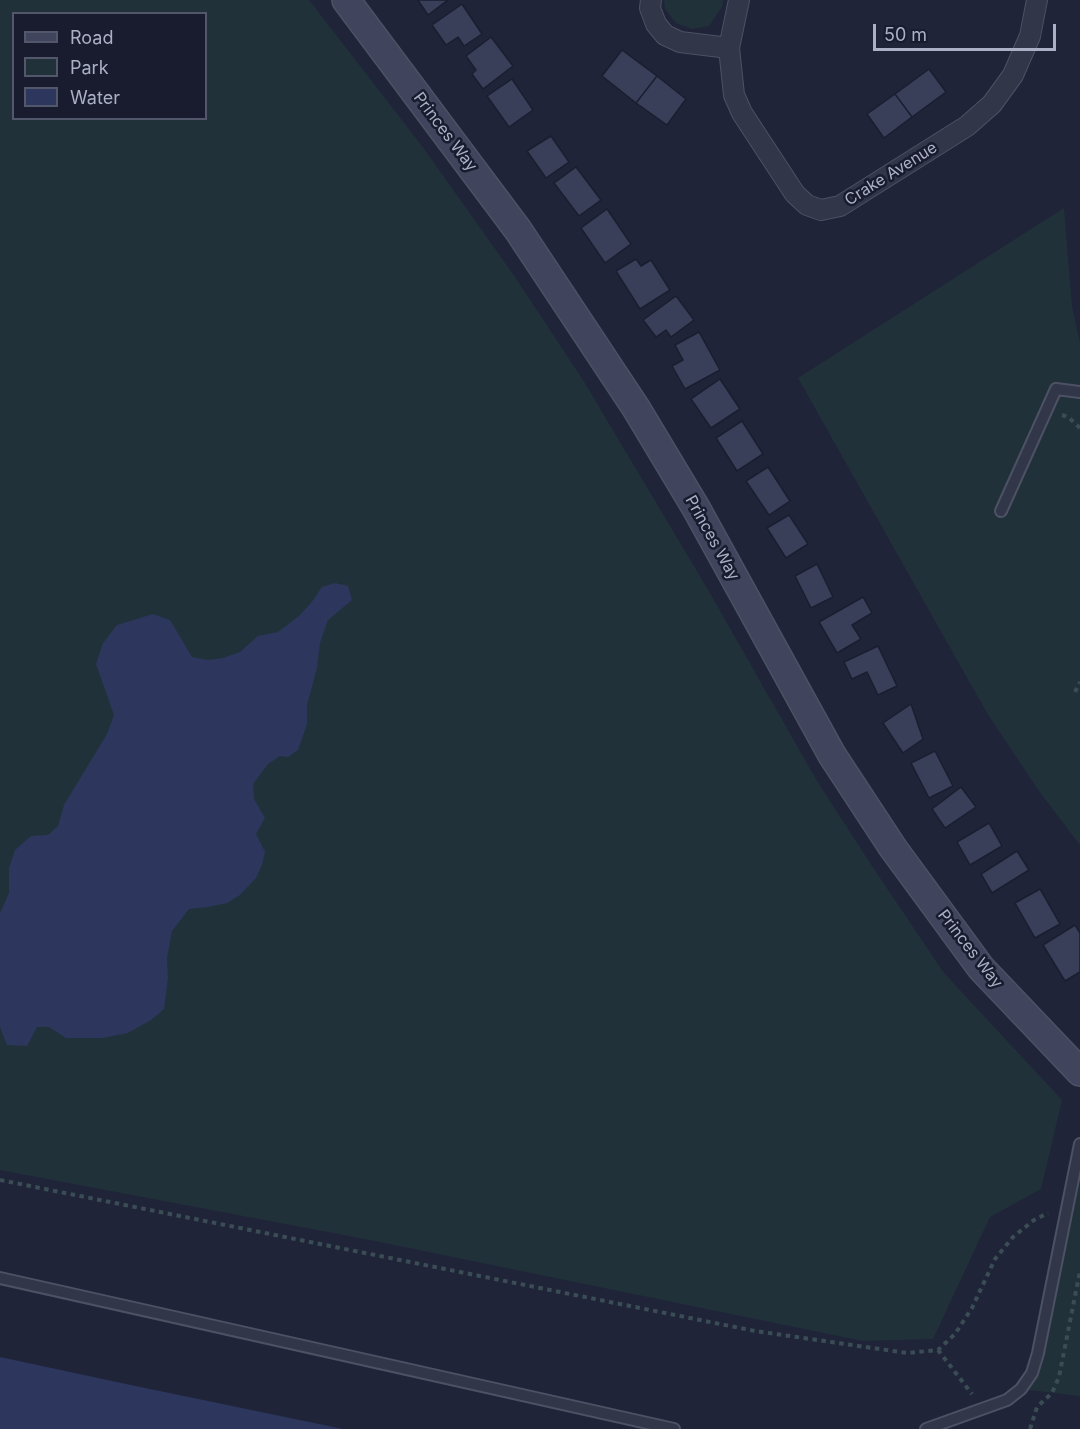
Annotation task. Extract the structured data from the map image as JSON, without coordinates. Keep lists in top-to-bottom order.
{
  "streets": {
    "street": ["Princes Way", "Crake Avenue"]
  },
  "legend": ["Road", "Park", "Water"],
  "scale_bar": "50 m"
}
